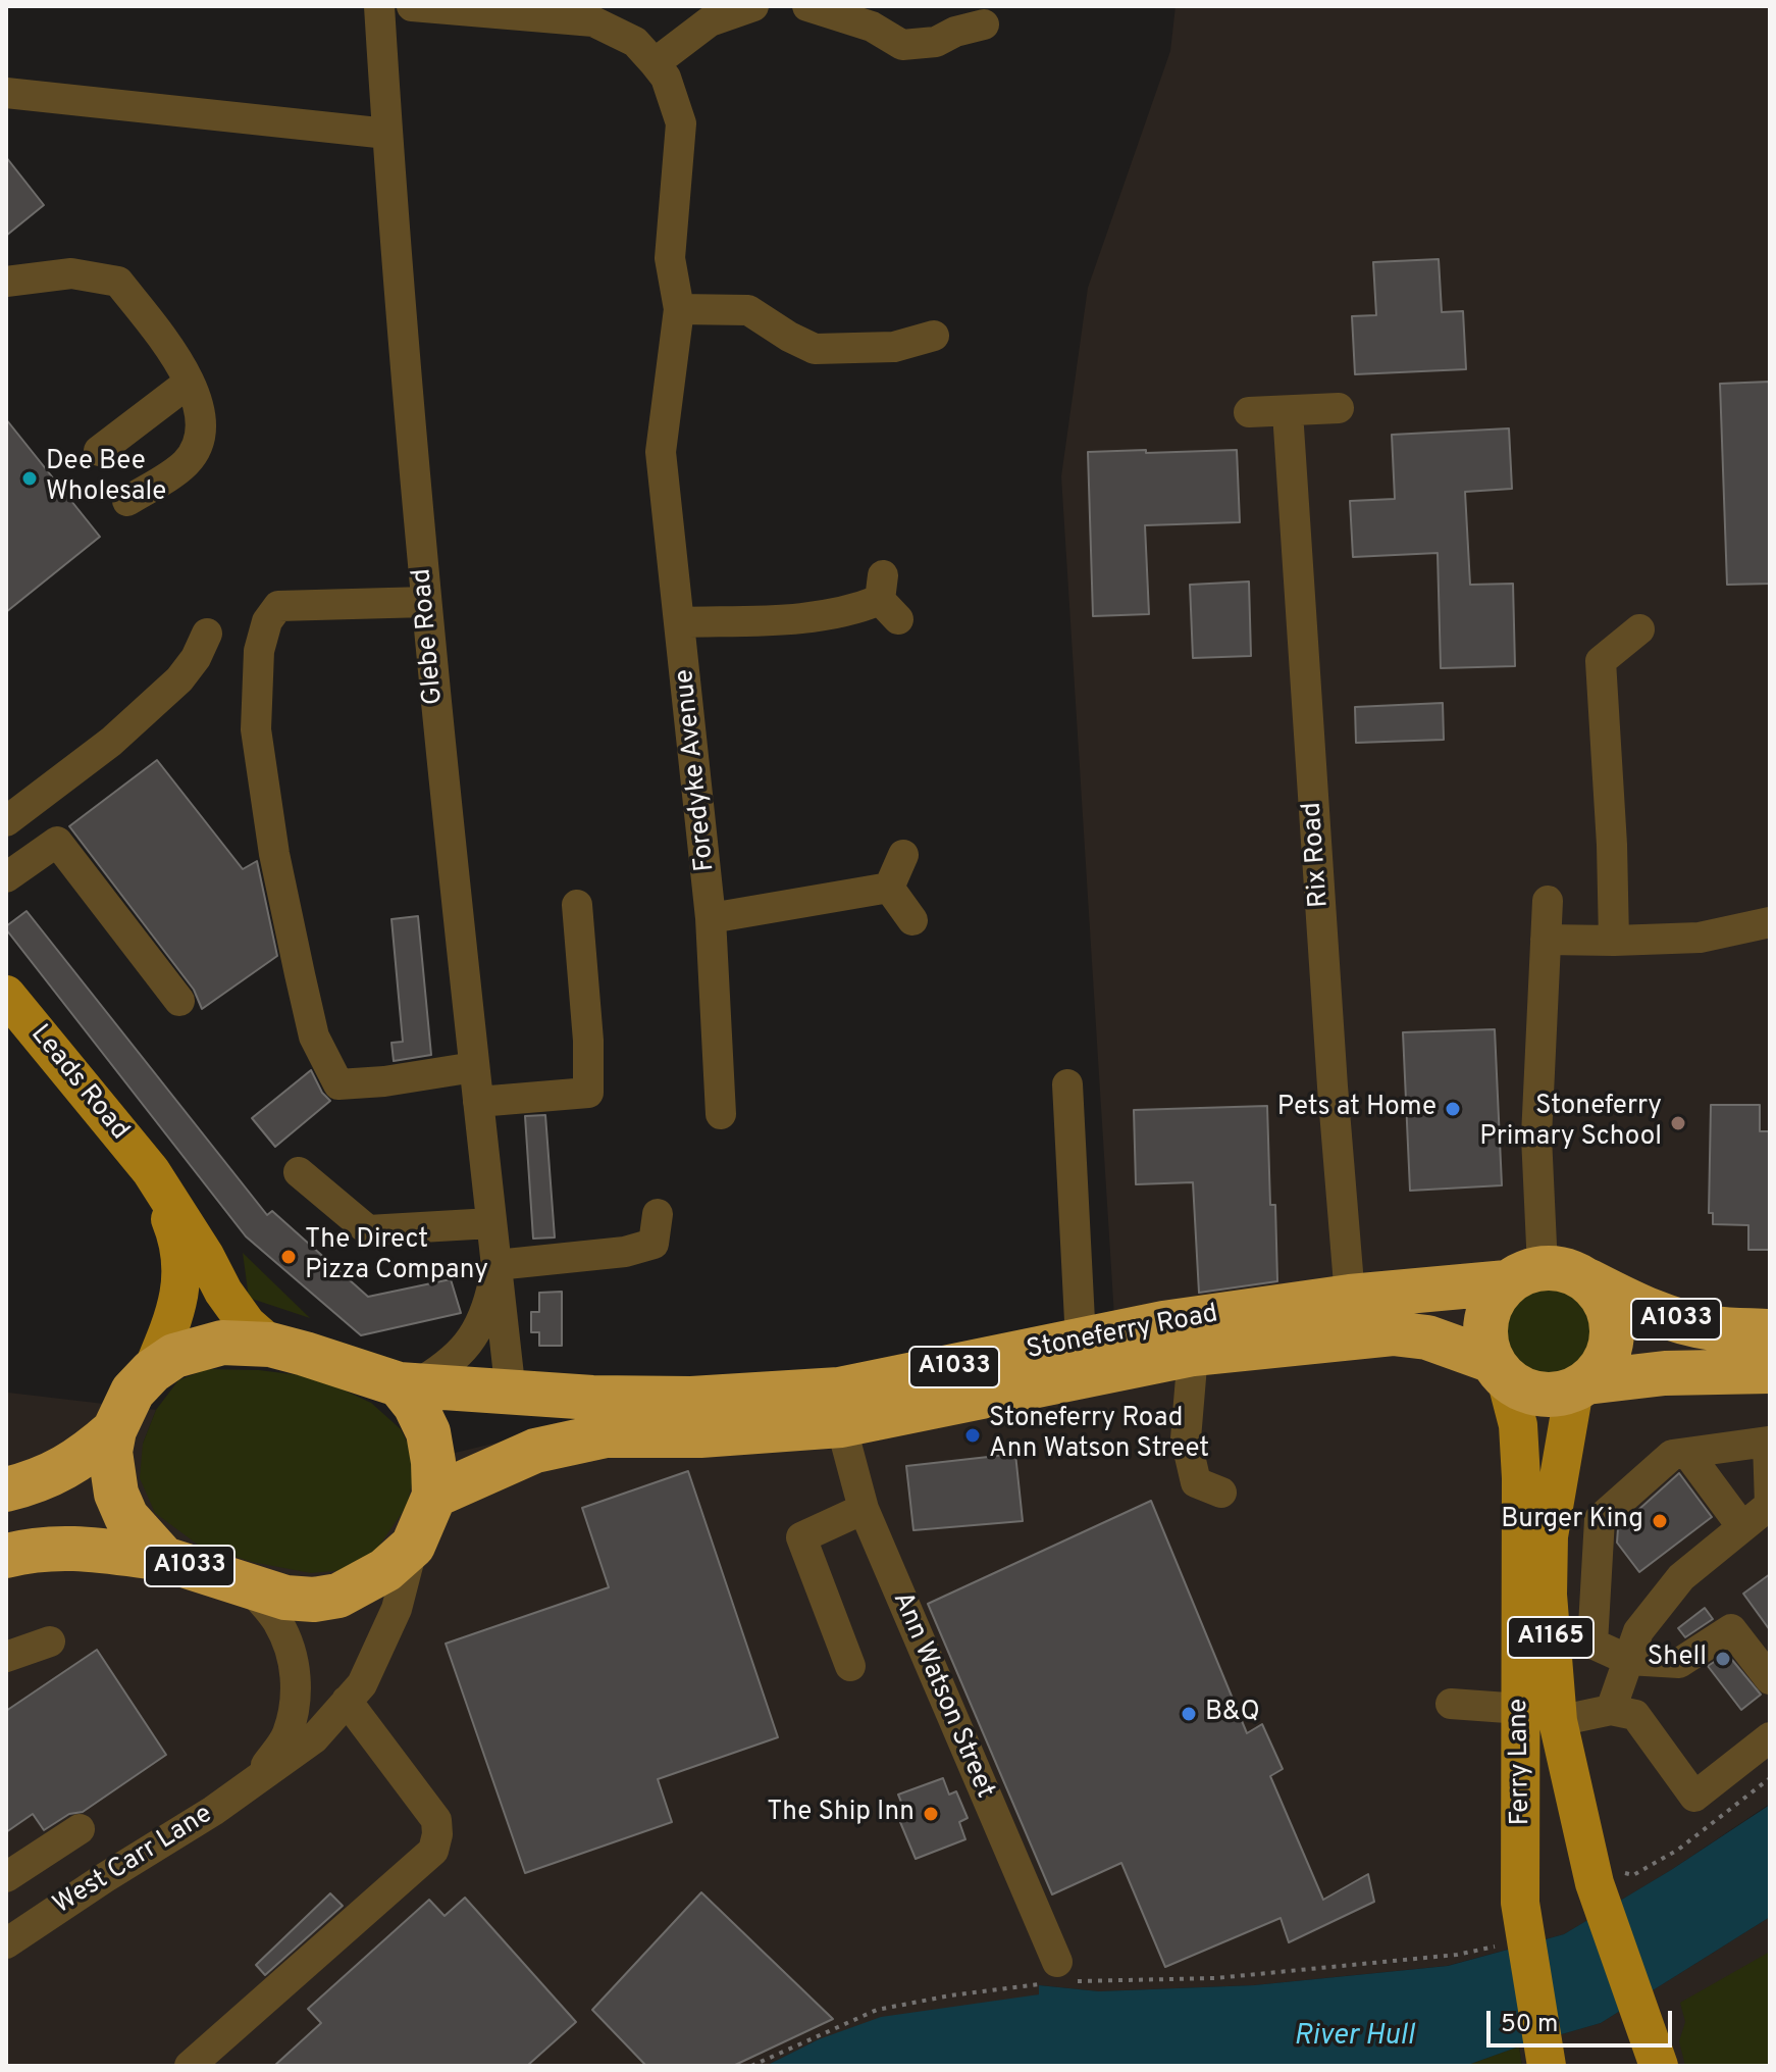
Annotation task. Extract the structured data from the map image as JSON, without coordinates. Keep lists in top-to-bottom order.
{
  "streets": {
    "highway": ["A1033", "Stoneferry Road"],
    "main road": ["Leads Road", "A1165", "Ferry Lane"],
    "street": [
      "Glebe Road",
      "Foredyke Avenue",
      "Rix Road",
      "Ann Watson Street",
      "West Carr Lane"
    ]
  },
  "crossings": [
    ["Glebe Road", "A1033"],
    ["Glebe Road", "Stoneferry Road"],
    ["Rix Road", "Stoneferry Road"],
    ["Leads Road", "A1033"],
    ["A1033", "Stoneferry Road"],
    ["A1033", "Ferry Lane"],
    ["A1033", "West Carr Lane"],
    ["Stoneferry Road", "Ann Watson Street"],
    ["Stoneferry Road", "Ferry Lane"],
    ["A1165", "Ferry Lane"]
  ],
  "water": ["River Hull"],
  "places": [
    "Dee Bee Wholesale",
    "Pets at Home",
    "Stoneferry Primary School",
    "The Direct Pizza Company",
    "Stoneferry Road Ann Watson Street",
    "Burger King",
    "Shell",
    "B&Q",
    "The Ship Inn"
  ],
  "scale_bar": "50 m"
}
